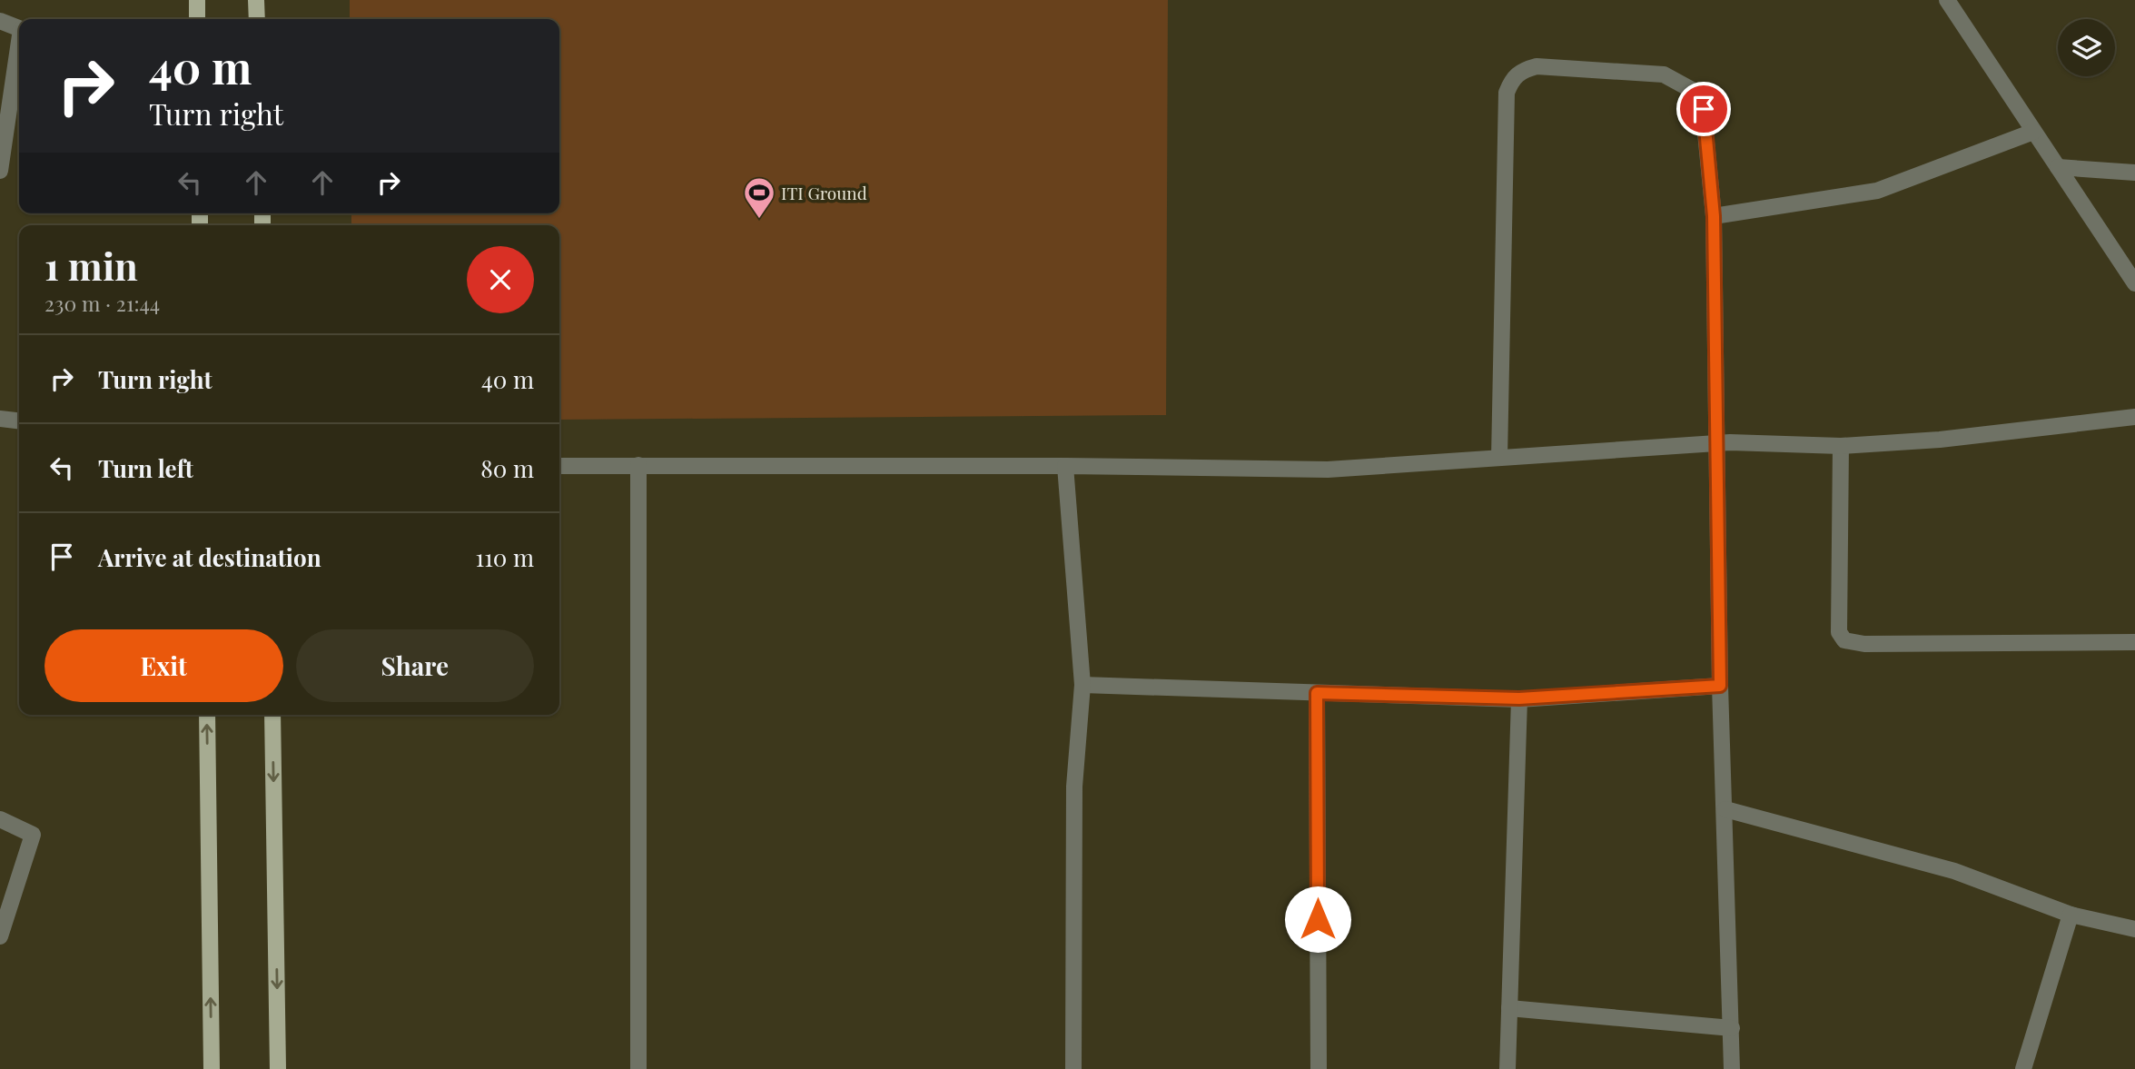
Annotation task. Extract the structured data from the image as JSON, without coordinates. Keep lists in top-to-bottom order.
{
  "places": {
    "sports": ["ITI Ground"]
  },
  "page": {
    "turn": ["40 m", "Turn right"],
    "heading": ["1 min", "230 m · 21:44"],
    "list": [
      {
        "name": "Turn right",
        "value": "40 m"
      },
      {
        "name": "Turn left",
        "value": "80 m"
      },
      {
        "name": "Arrive at destination",
        "value": "110 m"
      }
    ],
    "buttons": ["Exit", "Share"]
  }
}
